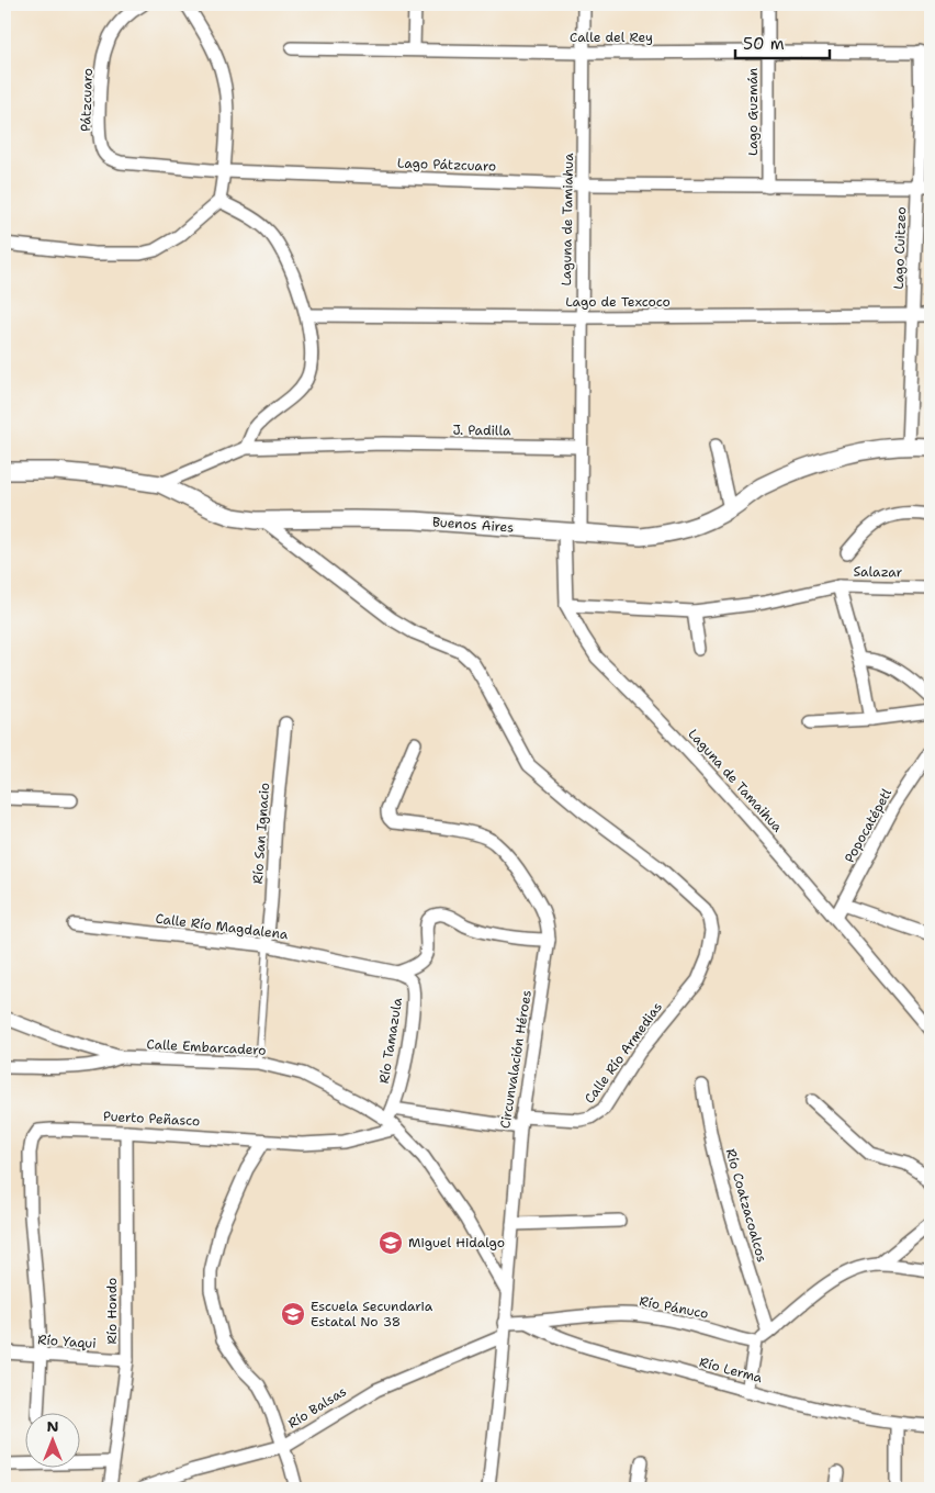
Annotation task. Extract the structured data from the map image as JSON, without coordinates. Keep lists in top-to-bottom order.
{
  "streets": {
    "street": [
      "Calle del Rey",
      "Pátzcuaro",
      "Lago Guzmán",
      "Lago Pátzcuaro",
      "Laguna de Tamiahua",
      "Lago Cuitzeo",
      "Lago de Texcoco",
      "J. Padilla",
      "Buenos Aires",
      "Salazar",
      "Laguna de Tamaihua",
      "Popocatépetl",
      "Río San Ignacio",
      "Calle Río Magdalena",
      "Río Tamazula",
      "Calle Embarcadero",
      "Calle Río Armedias",
      "Circunvalación Héroes",
      "Puerto Peñasco",
      "Río Coatzacoalcos",
      "Río Pánuco",
      "Río Hondo",
      "Río Yaqui",
      "Río Lerma",
      "Río Balsas"
    ]
  },
  "crossings": [
    ["Calle del Rey", "Lago Guzmán"],
    ["Calle del Rey", "Laguna de Tamiahua"],
    ["Calle del Rey", "Lago Cuitzeo"],
    ["Pátzcuaro", "Lago Pátzcuaro"],
    ["Lago Guzmán", "Lago Pátzcuaro"],
    ["Lago Pátzcuaro", "Laguna de Tamiahua"],
    ["Lago Pátzcuaro", "Lago Cuitzeo"],
    ["Laguna de Tamiahua", "Lago de Texcoco"],
    ["Laguna de Tamiahua", "J. Padilla"],
    ["Laguna de Tamiahua", "Buenos Aires"],
    ["Laguna de Tamiahua", "Laguna de Tamaihua"],
    ["Lago Cuitzeo", "Lago de Texcoco"],
    ["Lago Cuitzeo", "Buenos Aires"],
    ["Buenos Aires", "Laguna de Tamaihua"],
    ["Buenos Aires", "Calle Río Armedias"],
    ["Salazar", "Laguna de Tamaihua"],
    ["Laguna de Tamaihua", "Popocatépetl"],
    ["Río San Ignacio", "Calle Río Magdalena"],
    ["Calle Río Magdalena", "Río Tamazula"],
    ["Río Tamazula", "Calle Embarcadero"],
    ["Río Tamazula", "Calle Río Armedias"],
    ["Río Tamazula", "Puerto Peñasco"],
    ["Calle Embarcadero", "Calle Río Armedias"],
    ["Calle Embarcadero", "Circunvalación Héroes"],
    ["Calle Embarcadero", "Puerto Peñasco"],
    ["Calle Río Armedias", "Circunvalación Héroes"],
    ["Calle Río Armedias", "Puerto Peñasco"],
    ["Circunvalación Héroes", "Río Pánuco"],
    ["Circunvalación Héroes", "Río Balsas"],
    ["Puerto Peñasco", "Río Hondo"],
    ["Puerto Peñasco", "Río Yaqui"],
    ["Río Pánuco", "Río Lerma"],
    ["Río Hondo", "Río Yaqui"]
  ],
  "places": {
    "school or university": ["Miguel Hidalgo", "Escuela Secundaria Estatal No 38"]
  },
  "scale_bar": "50 m",
  "north": "top"
}
